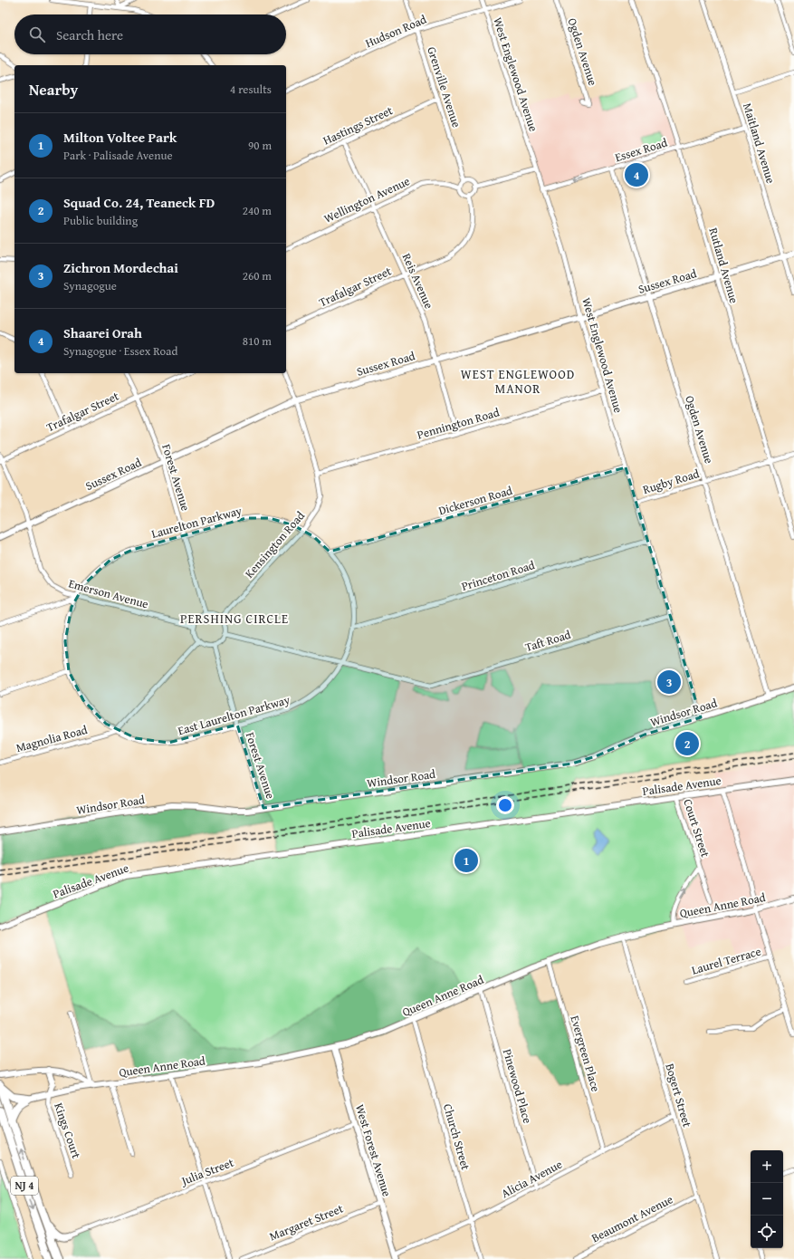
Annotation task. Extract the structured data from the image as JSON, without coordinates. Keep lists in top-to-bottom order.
{
  "streets": {
    "highway": ["NJ 4"],
    "street": [
      "Hudson Road",
      "Ogden Avenue",
      "West Englewood Avenue",
      "Grenville Avenue",
      "Hastings Street",
      "Maitland Avenue",
      "Essex Road",
      "Wellington Avenue",
      "Rutland Avenue",
      "Reis Avenue",
      "Sussex Road",
      "Trafalgar Street",
      "Pennington Road",
      "Forest Avenue",
      "Rugby Road",
      "Dickerson Road",
      "Laurelton Parkway",
      "Kensington Road",
      "Princeton Road",
      "Emerson Avenue",
      "Taft Road",
      "Windsor Road",
      "East Laurelton Parkway",
      "Magnolia Road",
      "Palisade Avenue",
      "Court Street",
      "Queen Anne Road",
      "Laurel Terrace",
      "Evergreen Place",
      "Pinewood Place",
      "Bogert Street",
      "Kings Court",
      "Church Street",
      "West Forest Avenue",
      "Julia Street",
      "Alicia Avenue",
      "Beaumont Avenue",
      "Margaret Street"
    ]
  },
  "crossings": [
    ["Hudson Road", "West Englewood Avenue"],
    ["Hudson Road", "Grenville Avenue"],
    ["Ogden Avenue", "Essex Road"],
    ["Ogden Avenue", "Sussex Road"],
    ["Ogden Avenue", "Rugby Road"],
    ["Ogden Avenue", "Windsor Road"],
    ["West Englewood Avenue", "Essex Road"],
    ["West Englewood Avenue", "Sussex Road"],
    ["West Englewood Avenue", "Pennington Road"],
    ["West Englewood Avenue", "Rugby Road"],
    ["West Englewood Avenue", "Dickerson Road"],
    ["West Englewood Avenue", "Princeton Road"],
    ["West Englewood Avenue", "Taft Road"],
    ["West Englewood Avenue", "Windsor Road"],
    ["Grenville Avenue", "Hastings Street"],
    ["Grenville Avenue", "Wellington Avenue"],
    ["Grenville Avenue", "Trafalgar Street"],
    ["Hastings Street", "Reis Avenue"],
    ["Maitland Avenue", "Essex Road"],
    ["Maitland Avenue", "Sussex Road"],
    ["Essex Road", "Rutland Avenue"],
    ["Wellington Avenue", "Reis Avenue"],
    ["Wellington Avenue", "Trafalgar Street"],
    ["Rutland Avenue", "Sussex Road"],
    ["Rutland Avenue", "Rugby Road"],
    ["Reis Avenue", "Sussex Road"],
    ["Reis Avenue", "Trafalgar Street"],
    ["Reis Avenue", "Pennington Road"],
    ["Sussex Road", "Forest Avenue"],
    ["Sussex Road", "Kensington Road"],
    ["Sussex Road", "Emerson Avenue"],
    ["Trafalgar Street", "Forest Avenue"],
    ["Trafalgar Street", "Emerson Avenue"],
    ["Pennington Road", "Kensington Road"],
    ["Forest Avenue", "Laurelton Parkway"],
    ["Forest Avenue", "Kensington Road"],
    ["Forest Avenue", "Emerson Avenue"],
    ["Forest Avenue", "Windsor Road"],
    ["Forest Avenue", "East Laurelton Parkway"],
    ["Dickerson Road", "Laurelton Parkway"],
    ["Dickerson Road", "East Laurelton Parkway"],
    ["Laurelton Parkway", "Kensington Road"],
    ["Laurelton Parkway", "Emerson Avenue"],
    ["Laurelton Parkway", "East Laurelton Parkway"],
    ["Kensington Road", "Emerson Avenue"],
    ["Princeton Road", "East Laurelton Parkway"],
    ["Taft Road", "East Laurelton Parkway"],
    ["East Laurelton Parkway", "Magnolia Road"],
    ["Palisade Avenue", "Court Street"],
    ["Court Street", "Queen Anne Road"],
    ["Queen Anne Road", "Evergreen Place"],
    ["Queen Anne Road", "Pinewood Place"],
    ["Queen Anne Road", "Bogert Street"],
    ["Queen Anne Road", "Kings Court"],
    ["Queen Anne Road", "Church Street"],
    ["Queen Anne Road", "West Forest Avenue"],
    ["Evergreen Place", "Alicia Avenue"],
    ["Pinewood Place", "Alicia Avenue"],
    ["Bogert Street", "Alicia Avenue"],
    ["Bogert Street", "Beaumont Avenue"],
    ["Church Street", "Alicia Avenue"],
    ["West Forest Avenue", "Julia Street"],
    ["West Forest Avenue", "Alicia Avenue"],
    ["West Forest Avenue", "Margaret Street"]
  ],
  "one_way": ["Court Street"],
  "districts": ["WEST ENGLEWOOD MANOR", "PERSHING CIRCLE"],
  "page": {
    "search": "Search here",
    "heading": ["Nearby", "4 results"],
    "list": [
      {
        "mark": "1",
        "name": "Milton Voltee Park",
        "note": "Park · Palisade Avenue",
        "value": "90 m"
      },
      {
        "mark": "2",
        "name": "Squad Co. 24, Teaneck FD",
        "note": "Public building",
        "value": "240 m"
      },
      {
        "mark": "3",
        "name": "Zichron Mordechai",
        "note": "Synagogue",
        "value": "260 m"
      },
      {
        "mark": "4",
        "name": "Shaarei Orah",
        "note": "Synagogue · Essex Road",
        "value": "810 m"
      }
    ],
    "pins": [
      "4",
      "3",
      "2",
      "1"
    ],
    "map_buttons": ["+", "−"]
  }
}
